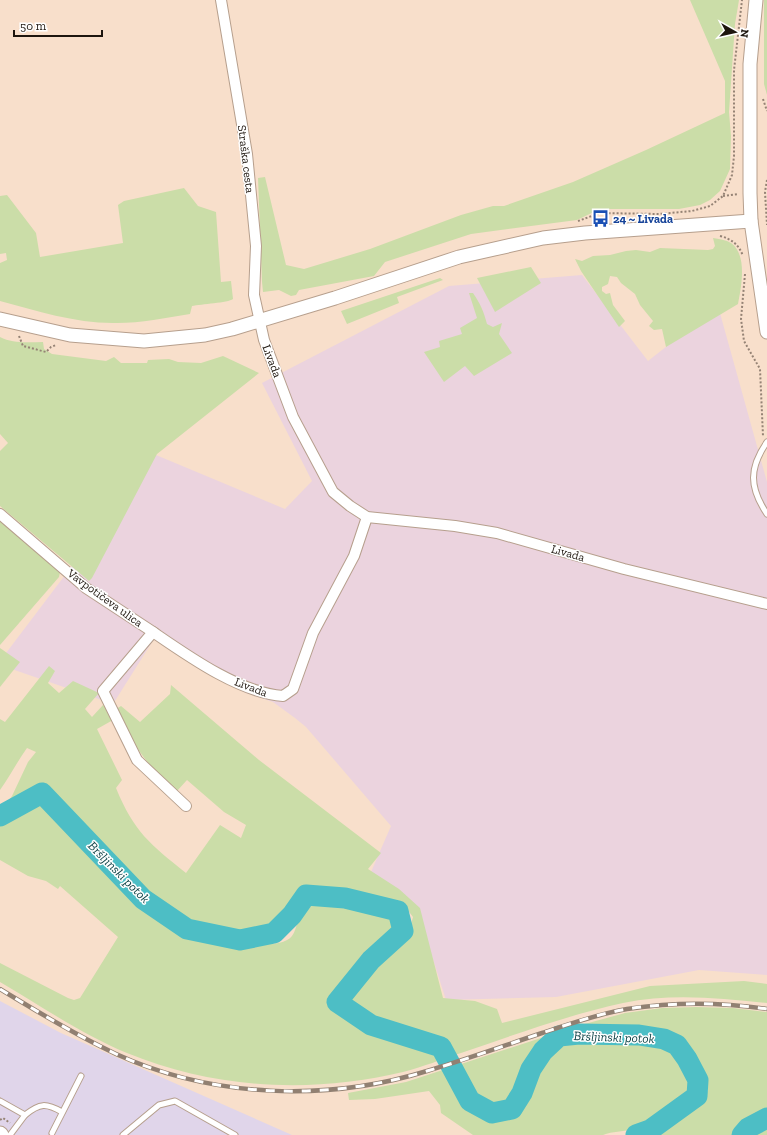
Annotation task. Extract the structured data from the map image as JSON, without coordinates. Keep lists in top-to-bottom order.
{
  "streets": {
    "street": ["Straška cesta", "Livada", "Vavpotičeva ulica"]
  },
  "crossings": [
    ["Straška cesta", "Livada"],
    ["Livada", "Vavpotičeva ulica"]
  ],
  "water": ["Bršljinski potok"],
  "places": {
    "bus stop": ["24 ~ Livada"]
  },
  "scale_bar": "50 m",
  "north": "right"
}
